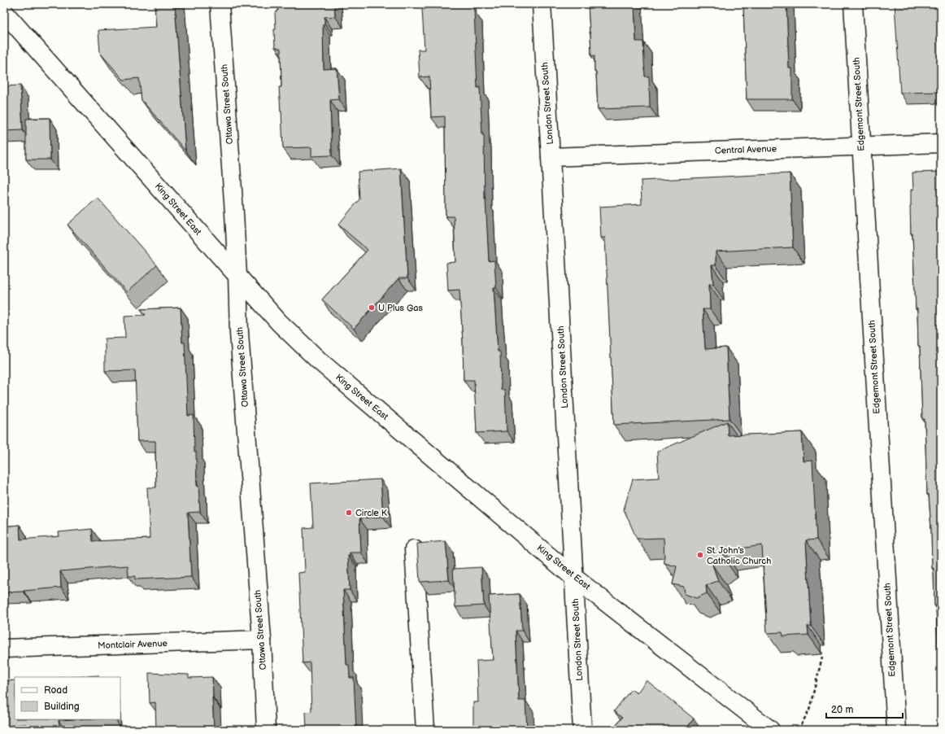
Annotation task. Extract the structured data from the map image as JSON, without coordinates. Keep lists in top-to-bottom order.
{
  "streets": {
    "street": [
      "London Street South",
      "Ottawa Street South",
      "Edgemont Street South",
      "Central Avenue",
      "King Street East",
      "Montclair Avenue"
    ]
  },
  "crossings": [
    ["London Street South", "Central Avenue"],
    ["London Street South", "King Street East"],
    ["Ottawa Street South", "King Street East"],
    ["Ottawa Street South", "Montclair Avenue"],
    ["Edgemont Street South", "Central Avenue"]
  ],
  "places": ["U Plus Gas", "Circle K", "St. John's Catholic Church"],
  "legend": ["Road", "Building"],
  "scale_bar": "20 m"
}
